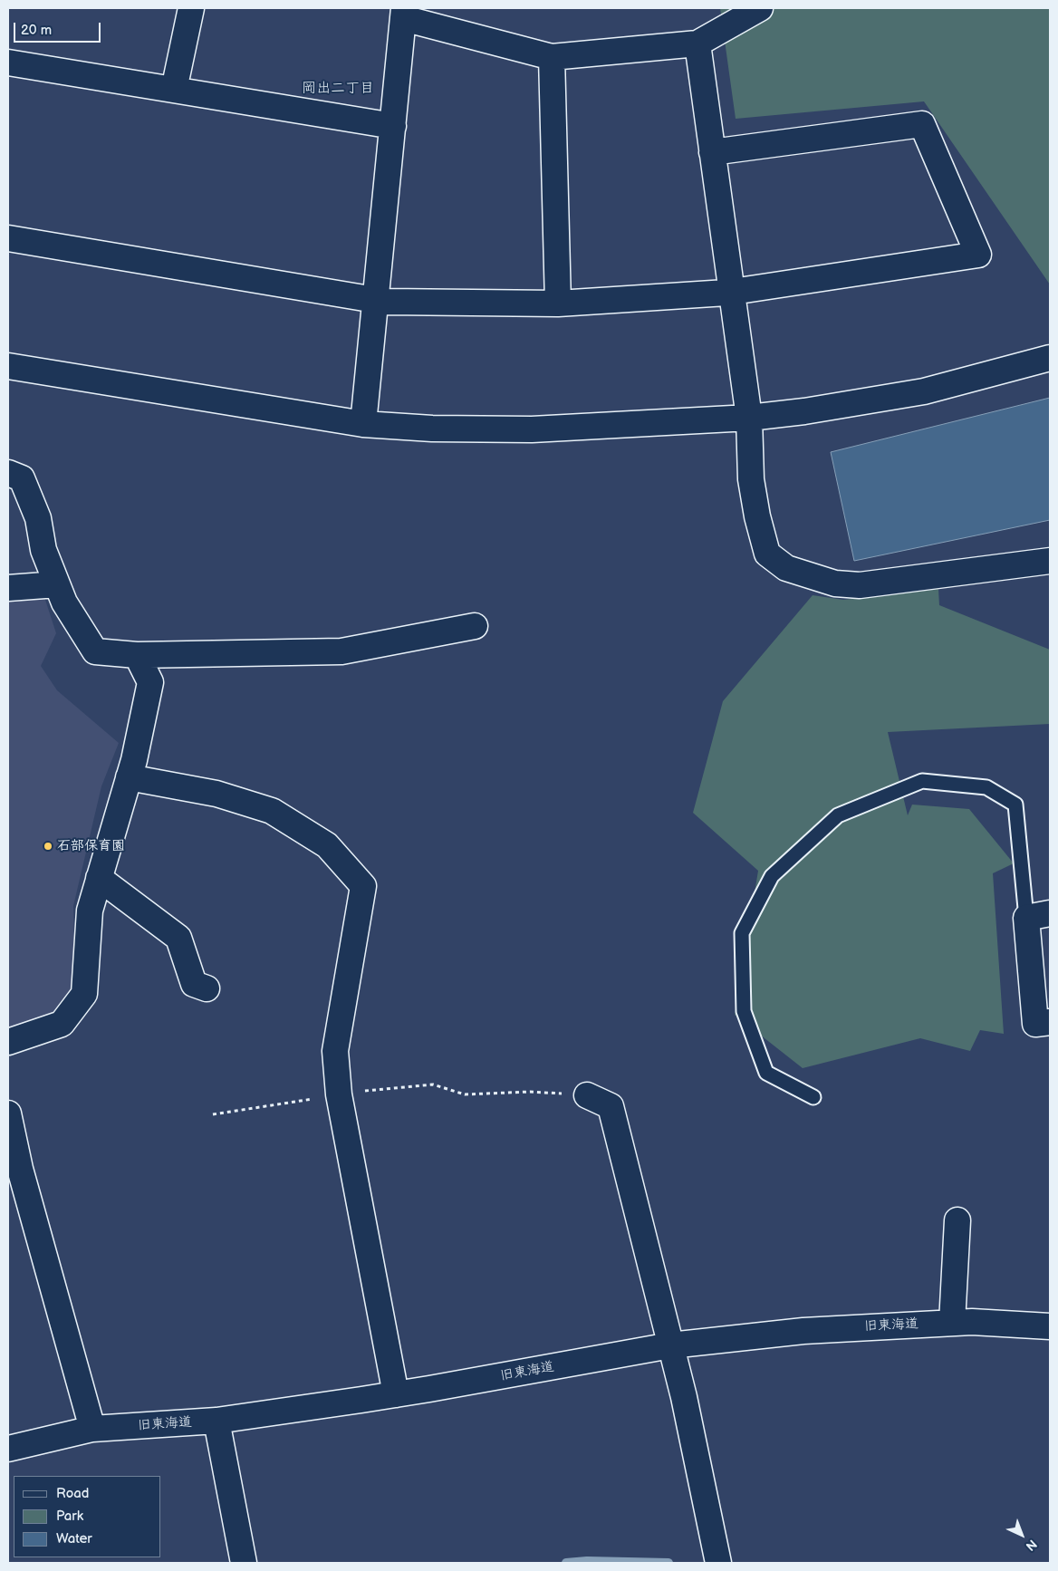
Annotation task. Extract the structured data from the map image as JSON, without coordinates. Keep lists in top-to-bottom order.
{
  "streets": {
    "street": ["旧東海道"]
  },
  "districts": ["岡出二丁目"],
  "places": ["石部保育園"],
  "legend": ["Road", "Park", "Water"],
  "scale_bar": "20 m",
  "north": "bottom right"
}
